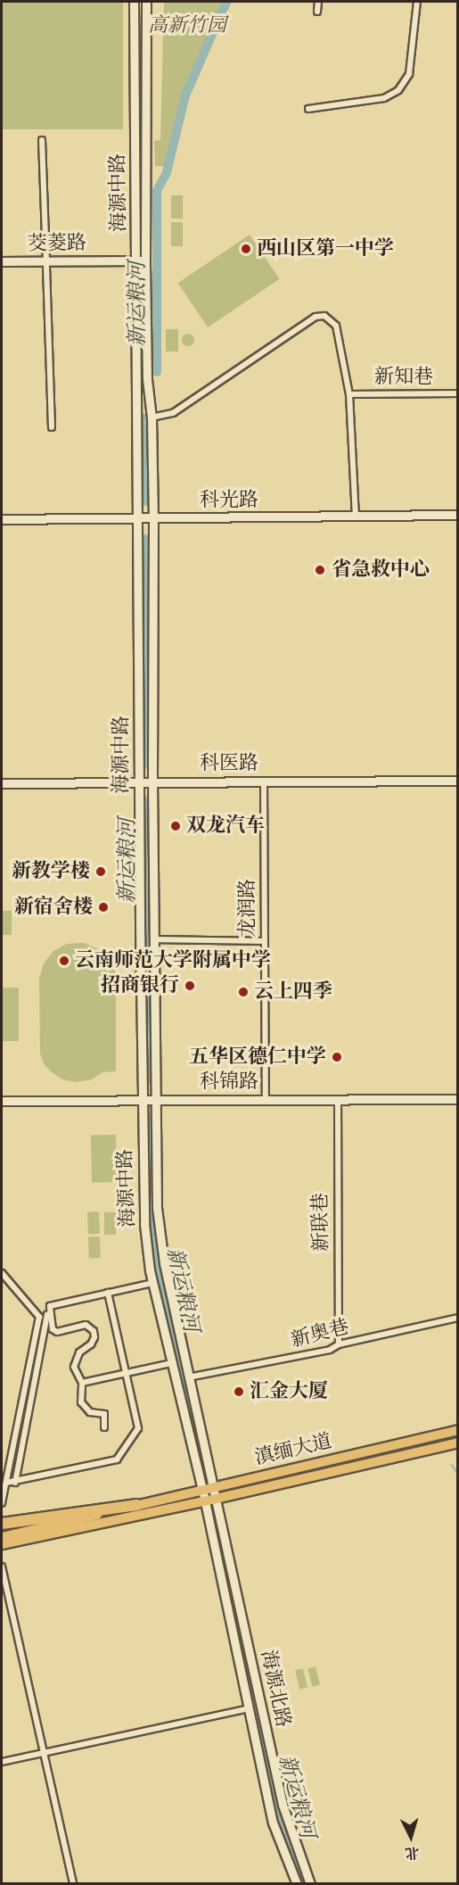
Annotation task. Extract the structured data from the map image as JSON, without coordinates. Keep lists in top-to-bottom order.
{
  "streets": {
    "main road": [
      "海源中路",
      "茭菱路",
      "科光路",
      "科医路",
      "科锦路",
      "滇缅大道",
      "海源北路"
    ],
    "street": [
      "新知巷",
      "龙润路",
      "新联巷",
      "新奥巷"
    ]
  },
  "crossings": [
    ["海源中路", "茭菱路"],
    ["海源中路", "科光路"],
    ["海源中路", "科医路"],
    ["海源中路", "科锦路"],
    ["海源中路", "新奥巷"],
    ["海源中路", "滇缅大道"],
    ["海源中路", "海源北路"],
    ["科医路", "龙润路"],
    ["龙润路", "科锦路"],
    ["科锦路", "新联巷"],
    ["新联巷", "新奥巷"],
    ["滇缅大道", "海源北路"]
  ],
  "water": ["新运粮河"],
  "parks": ["高新竹园"],
  "places": [
    "西山区第一中学",
    "省急救中心",
    "双龙汽车",
    "新教学楼",
    "新宿舍楼",
    "云南师范大学附属中学",
    "招商银行",
    "云上四季",
    "五华区德仁中学",
    "汇金大厦"
  ],
  "north": "bottom"
}
